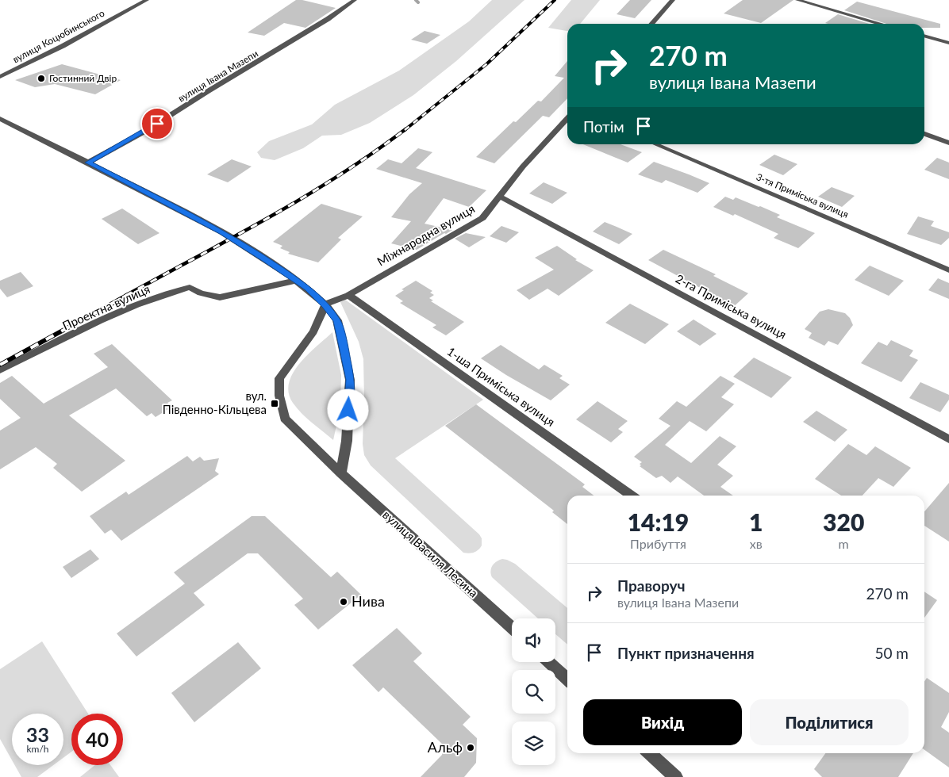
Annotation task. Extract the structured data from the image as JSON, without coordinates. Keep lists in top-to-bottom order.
{
  "streets": {
    "street": [
      "вулиця Коцюбинського",
      "вулиця Івана Мазепи",
      "3-тя Приміська вулиця",
      "Міжнародна вулиця",
      "2-га Приміська вулиця",
      "Проектна вулиця",
      "1-ша Приміська вулиця",
      "вулиця Василя Лесина"
    ]
  },
  "crossings": [
    ["Міжнародна вулиця", "2-га Приміська вулиця"],
    ["Міжнародна вулиця", "1-ша Приміська вулиця"],
    ["Міжнародна вулиця", "вулиця Василя Лесина"]
  ],
  "places": {
    "other": ["Гостинний Двір", "Нива", "Альф"],
    "transit": ["вул. Південно-Кільцева"]
  },
  "page": {
    "turn": ["270 m", "вулиця Івана Мазепи"],
    "then": "Потім",
    "eta": [
      "14:19",
      "Прибуття",
      "1",
      "хв",
      "320",
      "m"
    ],
    "list": [
      {
        "name": "Праворуч",
        "note": "вулиця Івана Мазепи",
        "value": "270 m"
      },
      {
        "name": "Пункт призначення",
        "value": "50 m"
      }
    ],
    "buttons": ["Вихід", "Поділитися"],
    "speed": "33 km/h",
    "limit": "40"
  }
}
